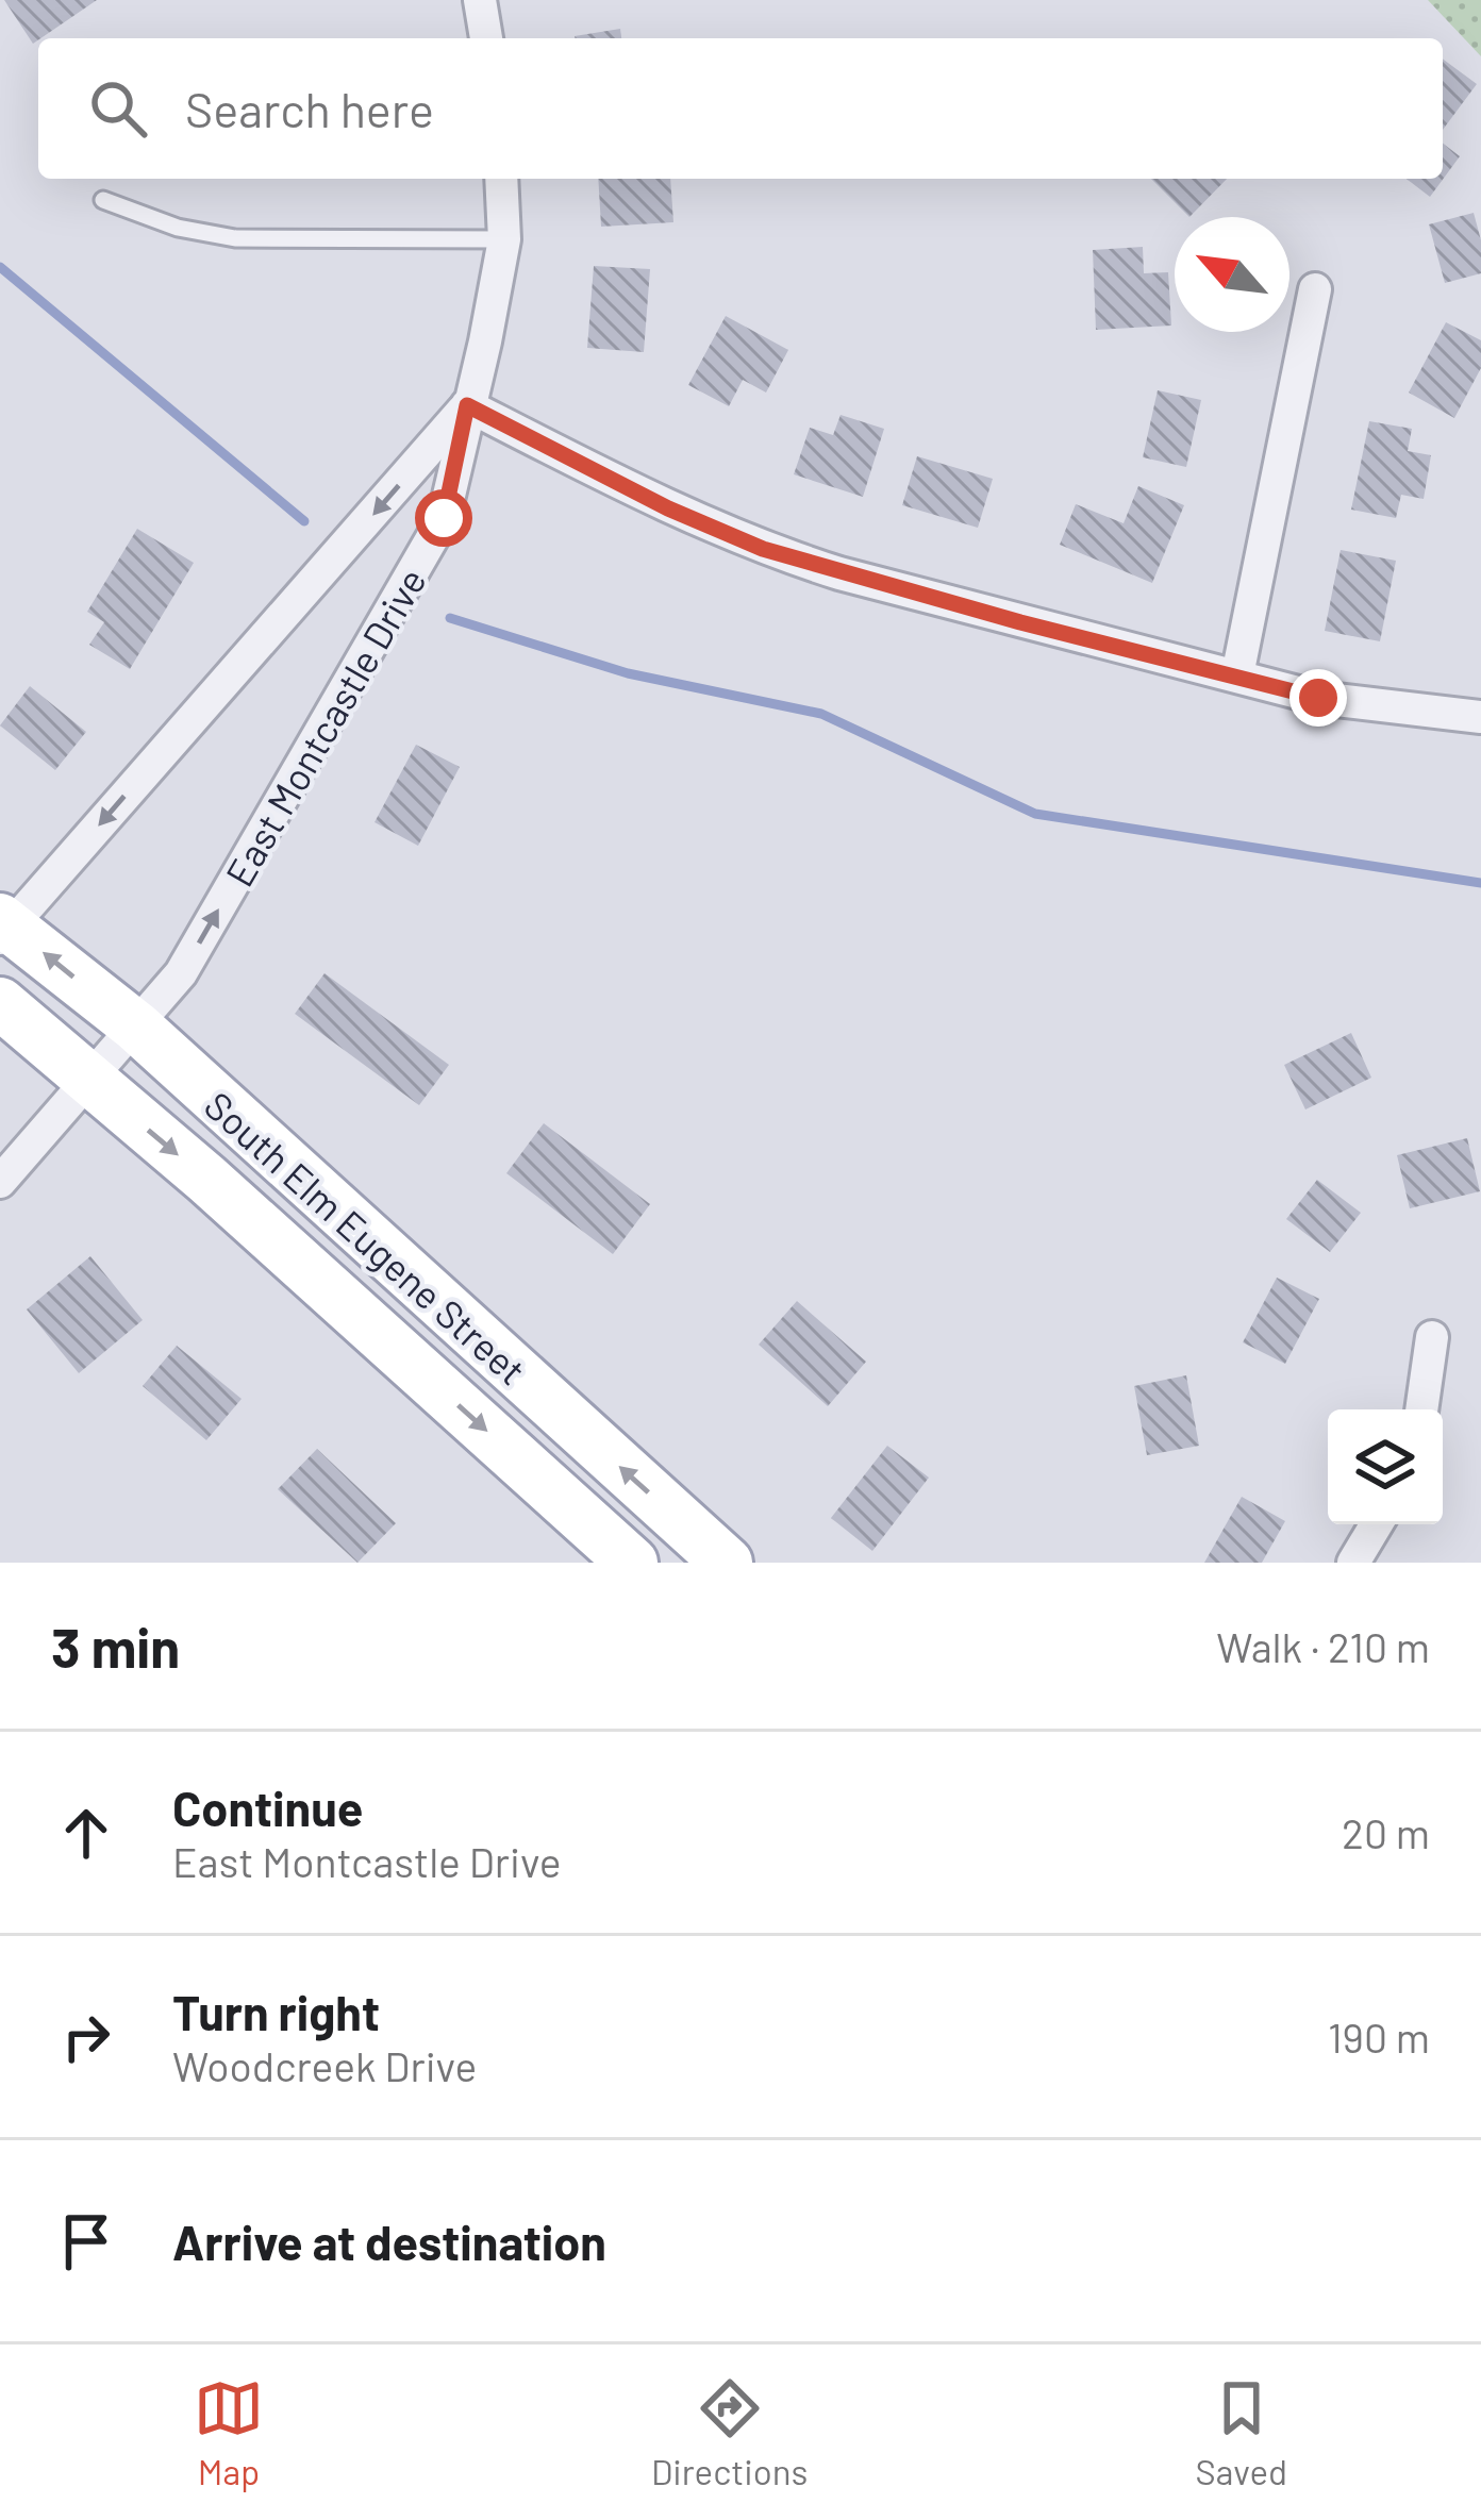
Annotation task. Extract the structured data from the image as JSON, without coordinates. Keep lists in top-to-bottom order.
{
  "streets": {
    "main road": ["South Elm Eugene Street"],
    "street": ["East Montcastle Drive"]
  },
  "crossings": [
    ["East Montcastle Drive", "South Elm Eugene Street"]
  ],
  "north": "top left",
  "page": {
    "search": "Search here",
    "heading": ["3 min", "Walk · 210 m"],
    "list": [
      ["Continue", "East Montcastle Drive", "20 m"],
      ["Turn right", "Woodcreek Drive", "190 m"],
      "Arrive at destination"
    ],
    "nav": ["Map", "Directions", "Saved"]
  }
}
